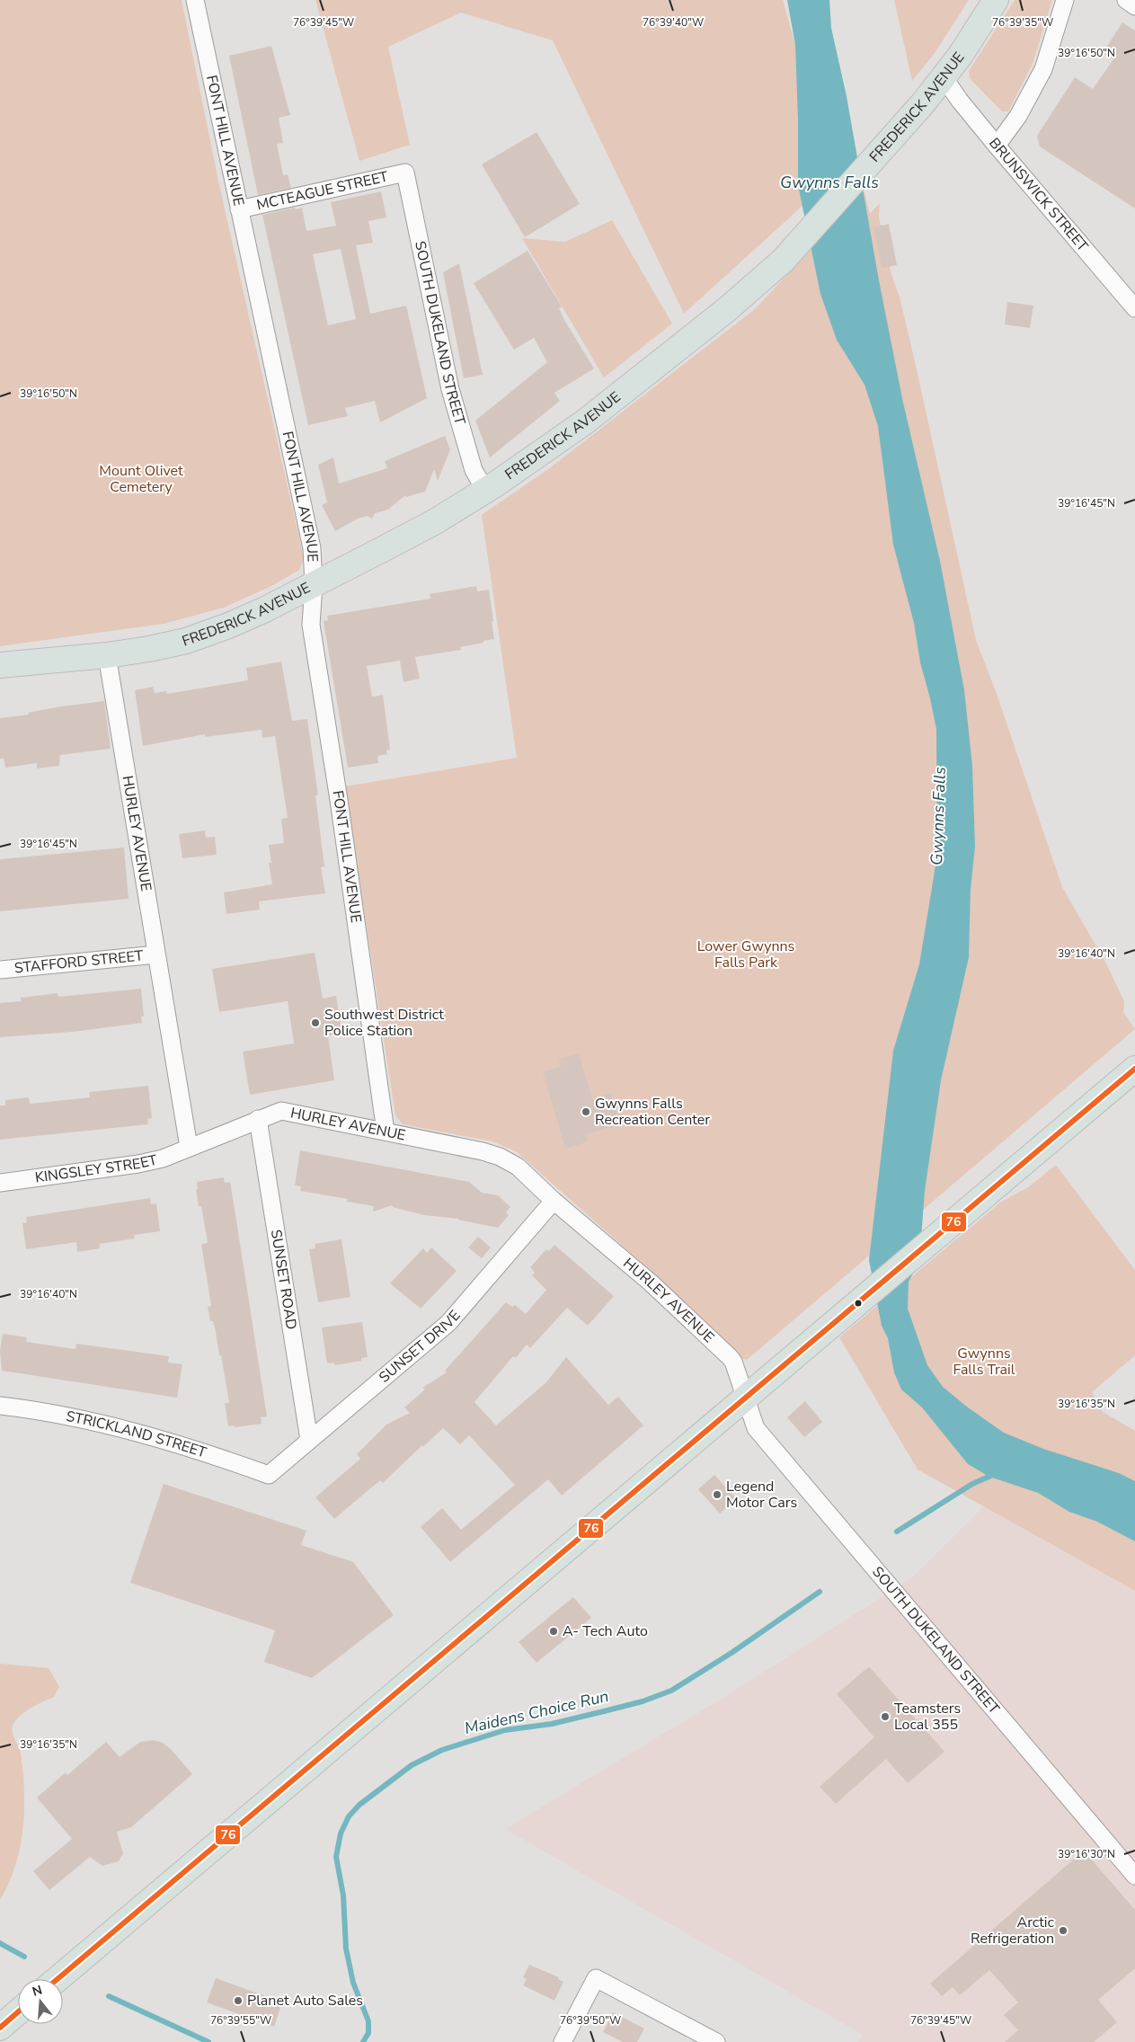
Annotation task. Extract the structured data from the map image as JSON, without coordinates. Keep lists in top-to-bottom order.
{
  "streets": {
    "main road": ["FREDERICK AVENUE"],
    "street": [
      "FONT HILL AVENUE",
      "MCTEAGUE STREET",
      "BRUNSWICK STREET",
      "SOUTH DUKELAND STREET",
      "HURLEY AVENUE",
      "STAFFORD STREET",
      "KINGSLEY STREET",
      "SUNSET ROAD",
      "SUNSET DRIVE",
      "STRICKLAND STREET"
    ]
  },
  "crossings": [
    ["FREDERICK AVENUE", "FONT HILL AVENUE"],
    ["FREDERICK AVENUE", "BRUNSWICK STREET"],
    ["FREDERICK AVENUE", "SOUTH DUKELAND STREET"],
    ["FREDERICK AVENUE", "HURLEY AVENUE"],
    ["FONT HILL AVENUE", "MCTEAGUE STREET"],
    ["FONT HILL AVENUE", "HURLEY AVENUE"],
    ["MCTEAGUE STREET", "SOUTH DUKELAND STREET"],
    ["SOUTH DUKELAND STREET", "HURLEY AVENUE"],
    ["HURLEY AVENUE", "STAFFORD STREET"],
    ["HURLEY AVENUE", "KINGSLEY STREET"],
    ["HURLEY AVENUE", "SUNSET ROAD"],
    ["HURLEY AVENUE", "SUNSET DRIVE"],
    ["SUNSET ROAD", "SUNSET DRIVE"],
    ["SUNSET DRIVE", "STRICKLAND STREET"]
  ],
  "water": ["Gwynns Falls", "Maidens Choice Run"],
  "parks": ["Mount Olivet Cemetery", "Lower Gwynns Falls Park", "Gwynns Falls Trail"],
  "places": [
    "Southwest District Police Station",
    "Gwynns Falls Recreation Center",
    "Legend Motor Cars",
    "A- Tech Auto",
    "Teamsters Local 355",
    "Arctic Refrigeration",
    "Planet Auto Sales"
  ],
  "lines": ["transit line 76"],
  "north": "top",
  "coordinates": [
    "76°39'45\"W",
    "76°39'40\"W",
    "76°39'35\"W",
    "39°16'50\"N",
    "39°16'45\"N",
    "39°16'40\"N",
    "39°16'35\"N",
    "39°16'30\"N",
    "76°39'55\"W",
    "76°39'50\"W"
  ]
}
